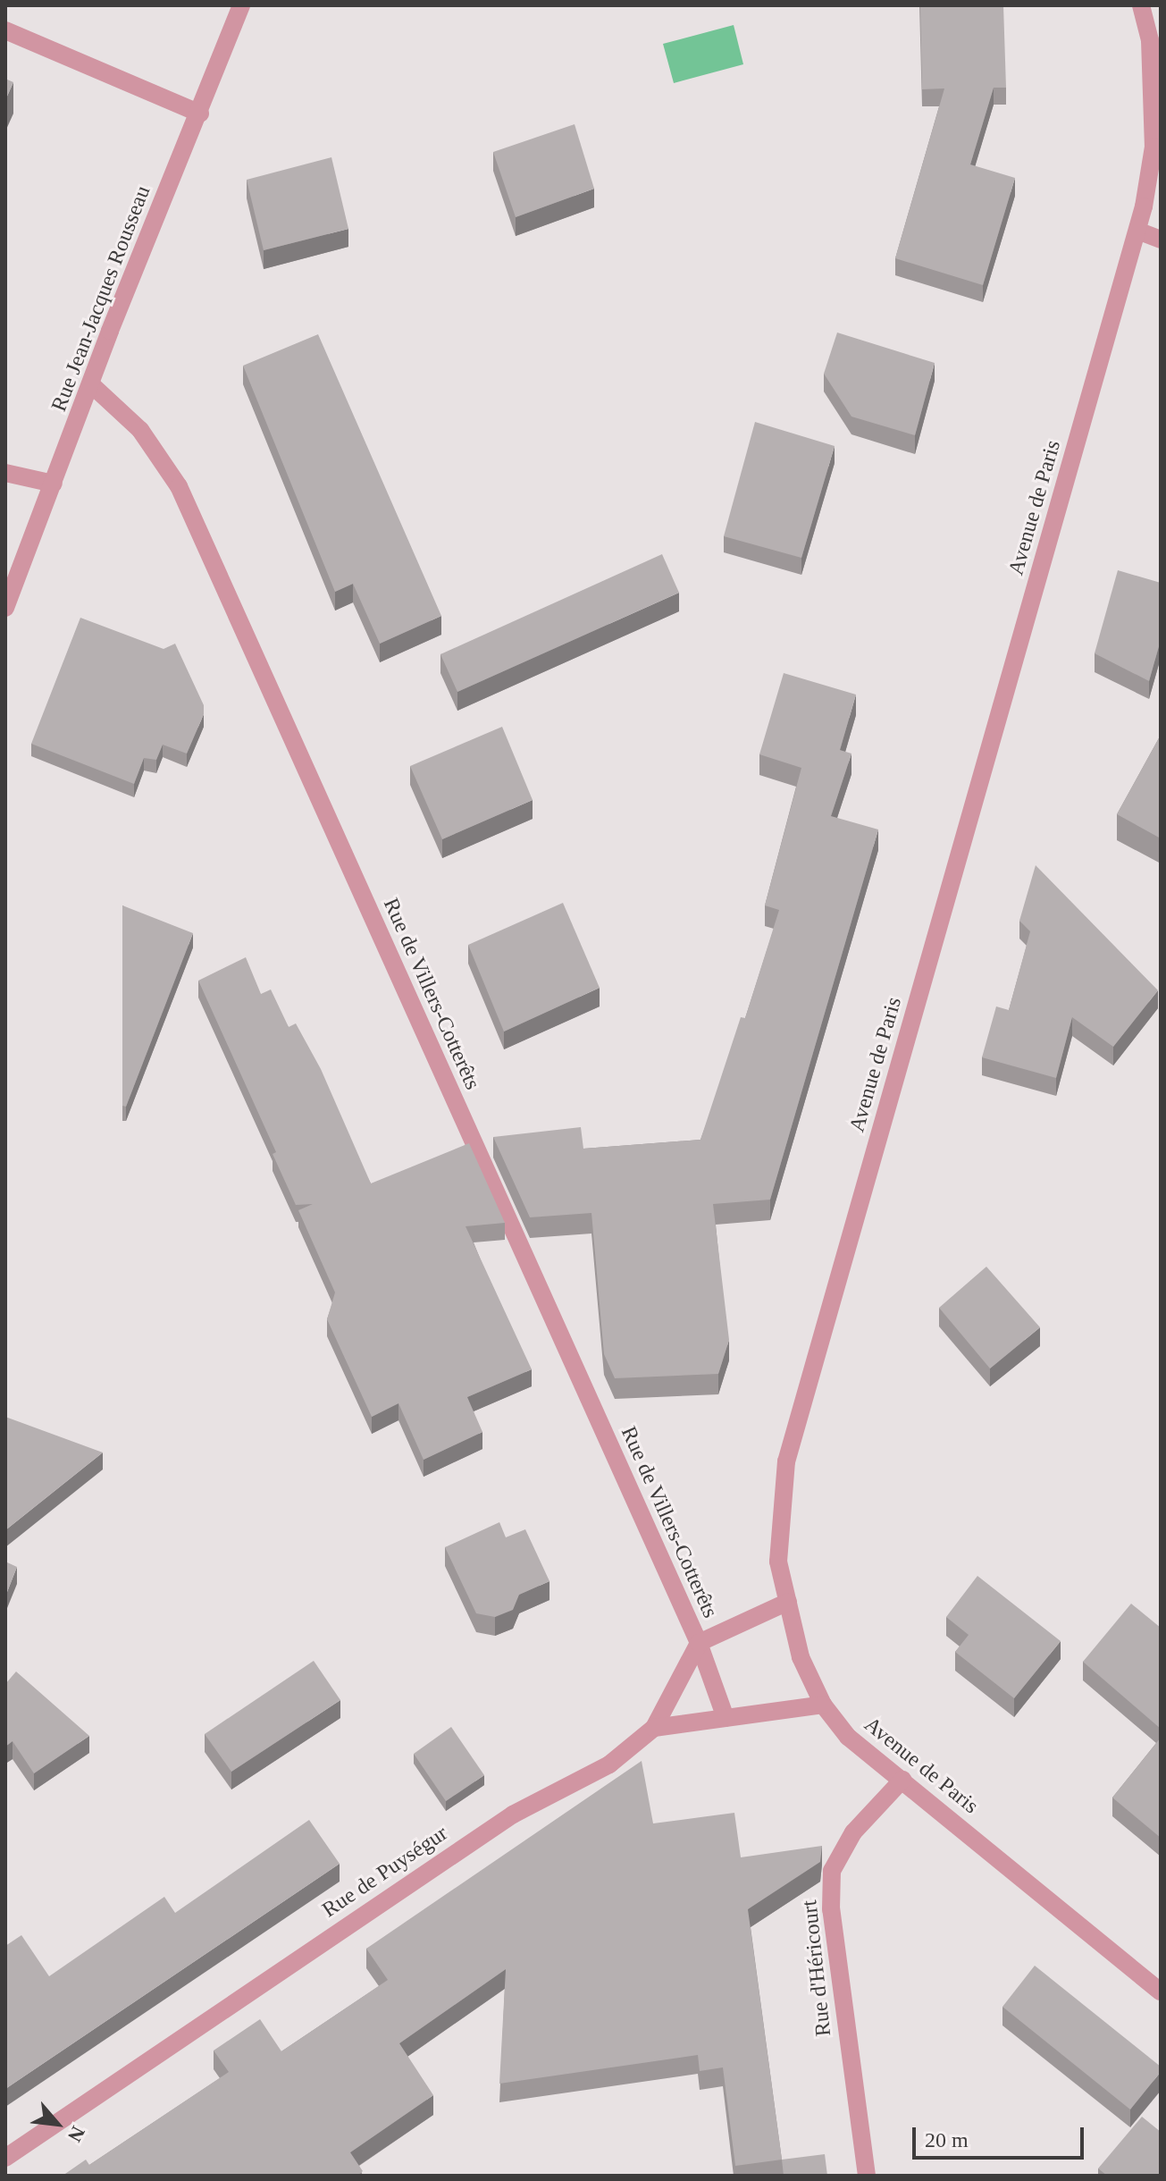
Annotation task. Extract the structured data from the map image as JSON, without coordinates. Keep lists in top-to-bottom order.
{
  "streets": {
    "street": [
      "Rue Jean-Jacques Rousseau",
      "Avenue de Paris",
      "Rue de Villers-Cotterêts",
      "Rue de Puységur",
      "Rue d'Héricourt"
    ]
  },
  "crossings": [
    ["Rue Jean-Jacques Rousseau", "Rue de Villers-Cotterêts"],
    ["Avenue de Paris", "Rue d'Héricourt"]
  ],
  "scale_bar": "20 m",
  "north": "bottom right"
}
